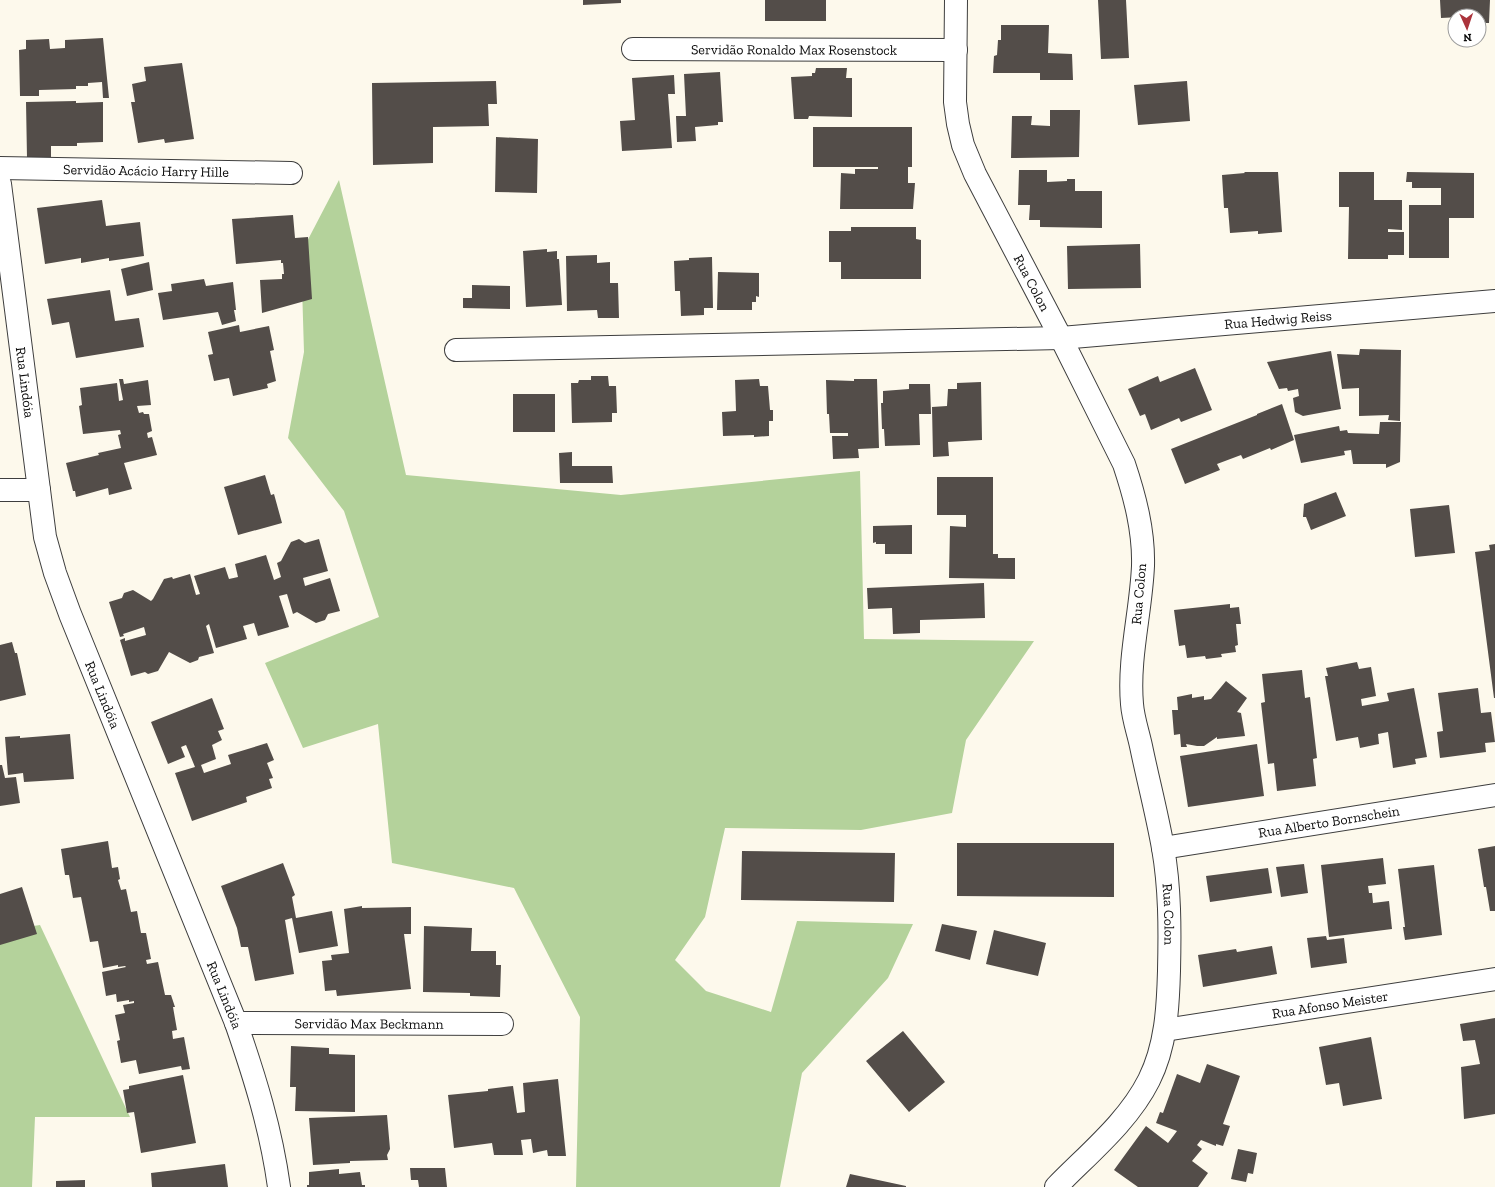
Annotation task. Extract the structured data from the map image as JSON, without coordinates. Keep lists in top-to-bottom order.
{
  "streets": {
    "street": [
      "Servidão Ronaldo Max Rosenstock",
      "Servidão Acácio Harry Hille",
      "Rua Colon",
      "Rua Hedwig Reiss",
      "Rua Lindóia",
      "Rua Alberto Bornschein",
      "Rua Afonso Meister",
      "Servidão Max Beckmann"
    ]
  },
  "crossings": [
    ["Servidão Ronaldo Max Rosenstock", "Rua Colon"],
    ["Rua Colon", "Rua Hedwig Reiss"],
    ["Rua Colon", "Rua Alberto Bornschein"],
    ["Rua Colon", "Rua Afonso Meister"],
    ["Rua Lindóia", "Servidão Max Beckmann"]
  ],
  "north": "bottom"
}
